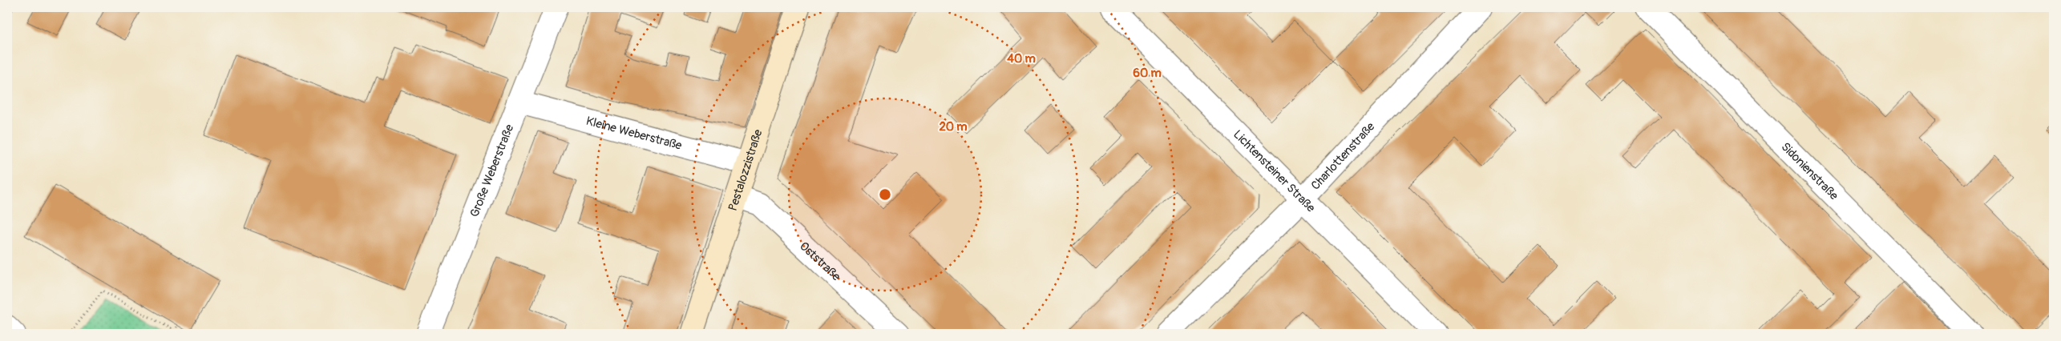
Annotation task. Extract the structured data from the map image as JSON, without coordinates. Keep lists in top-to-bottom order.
{
  "streets": {
    "street": [
      "Kleine Weberstraße",
      "Charlottenstraße",
      "Große Weberstraße",
      "Pestalozzistraße",
      "Lichtensteiner Straße",
      "Sidonienstraße",
      "Oststraße"
    ]
  },
  "crossings": [
    ["Kleine Weberstraße", "Große Weberstraße"],
    ["Kleine Weberstraße", "Pestalozzistraße"],
    ["Charlottenstraße", "Lichtensteiner Straße"],
    ["Pestalozzistraße", "Oststraße"]
  ],
  "rings": ["40 m", "60 m", "20 m"]
}
